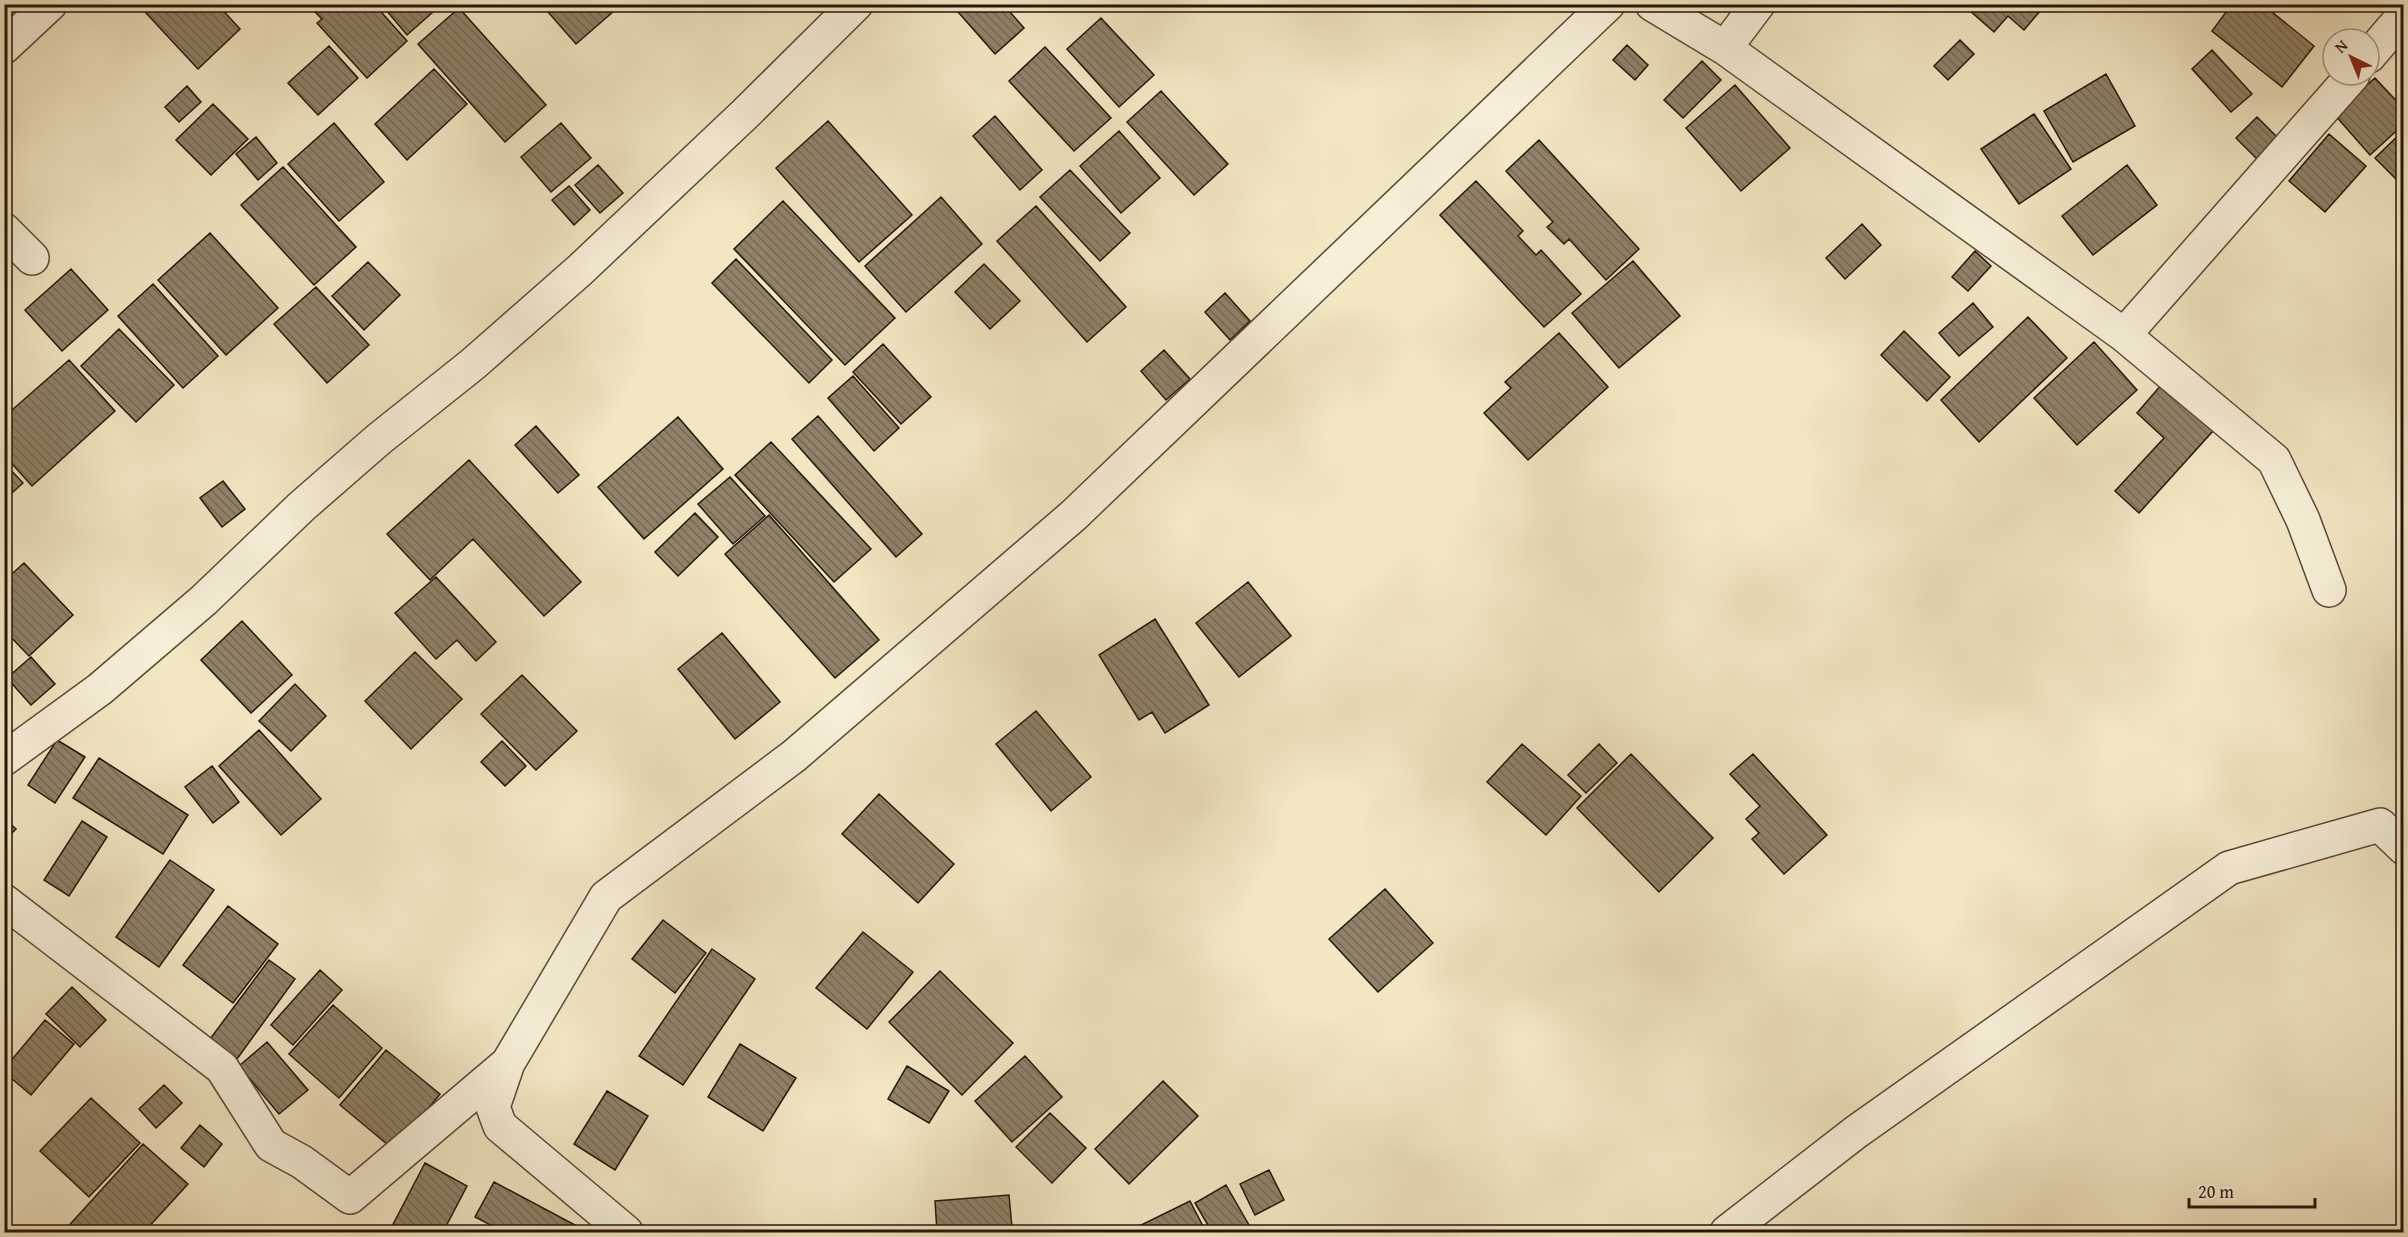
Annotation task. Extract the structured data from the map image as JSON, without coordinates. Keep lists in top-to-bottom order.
{
  "scale_bar": "20 m",
  "north": "top left"
}
